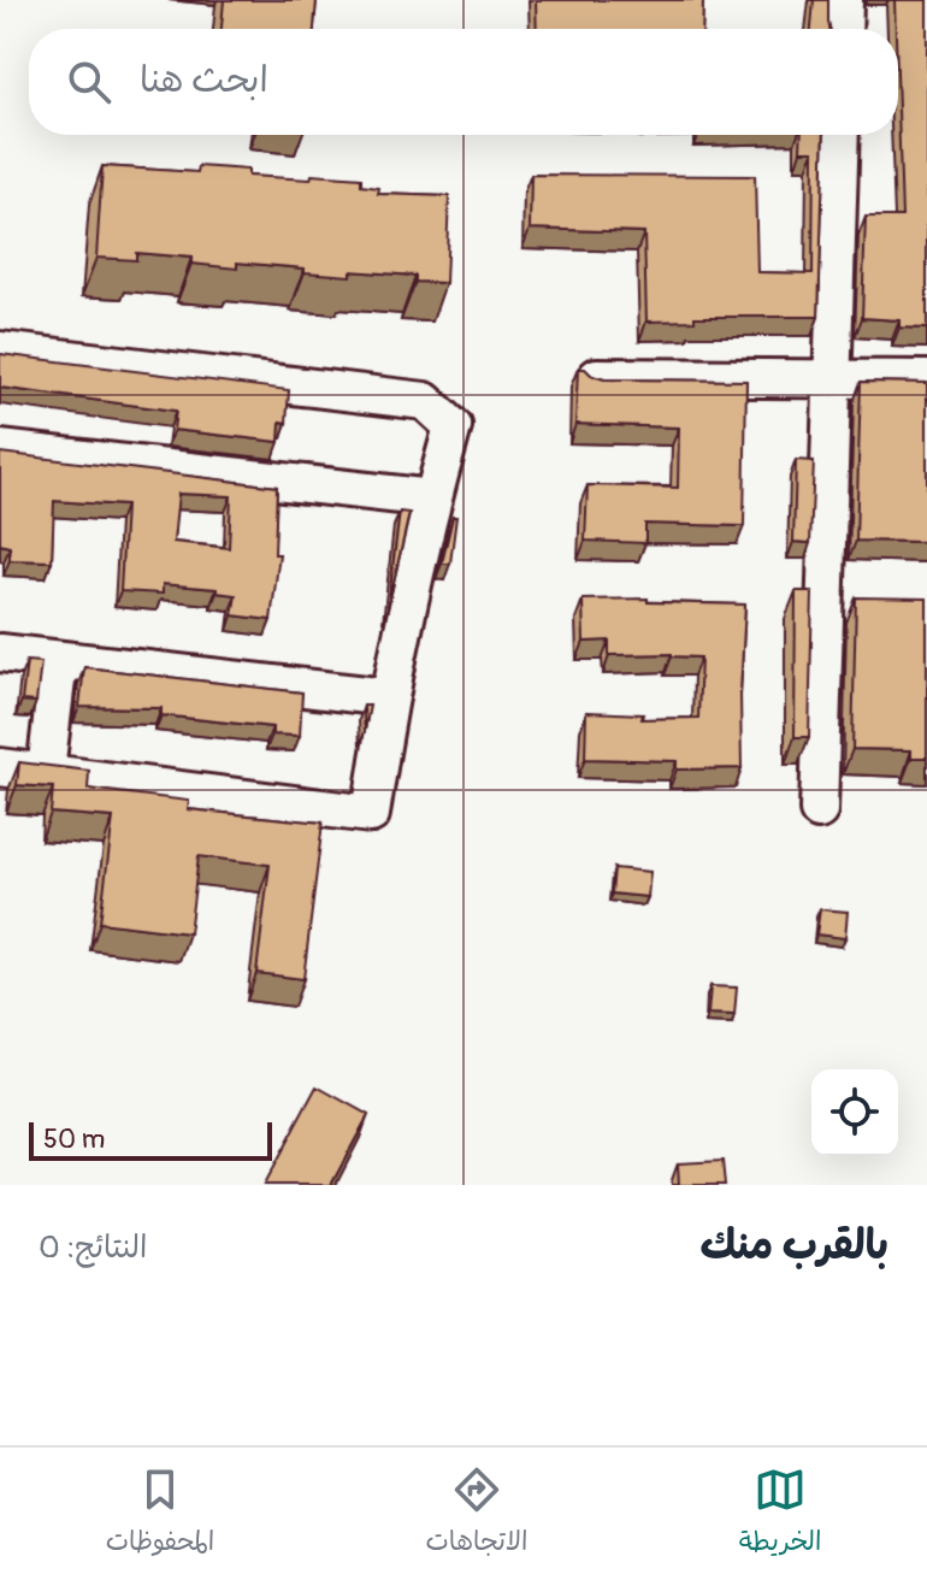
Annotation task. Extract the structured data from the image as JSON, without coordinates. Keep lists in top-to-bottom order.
{
  "scale_bar": "50 m",
  "page": {
    "search": "ابحث هنا",
    "scale": "50 m",
    "heading": ["بالقرب منك", "النتائج: 0"],
    "nav": ["الخريطة", "الاتجاهات", "المحفوظات"]
  }
}
